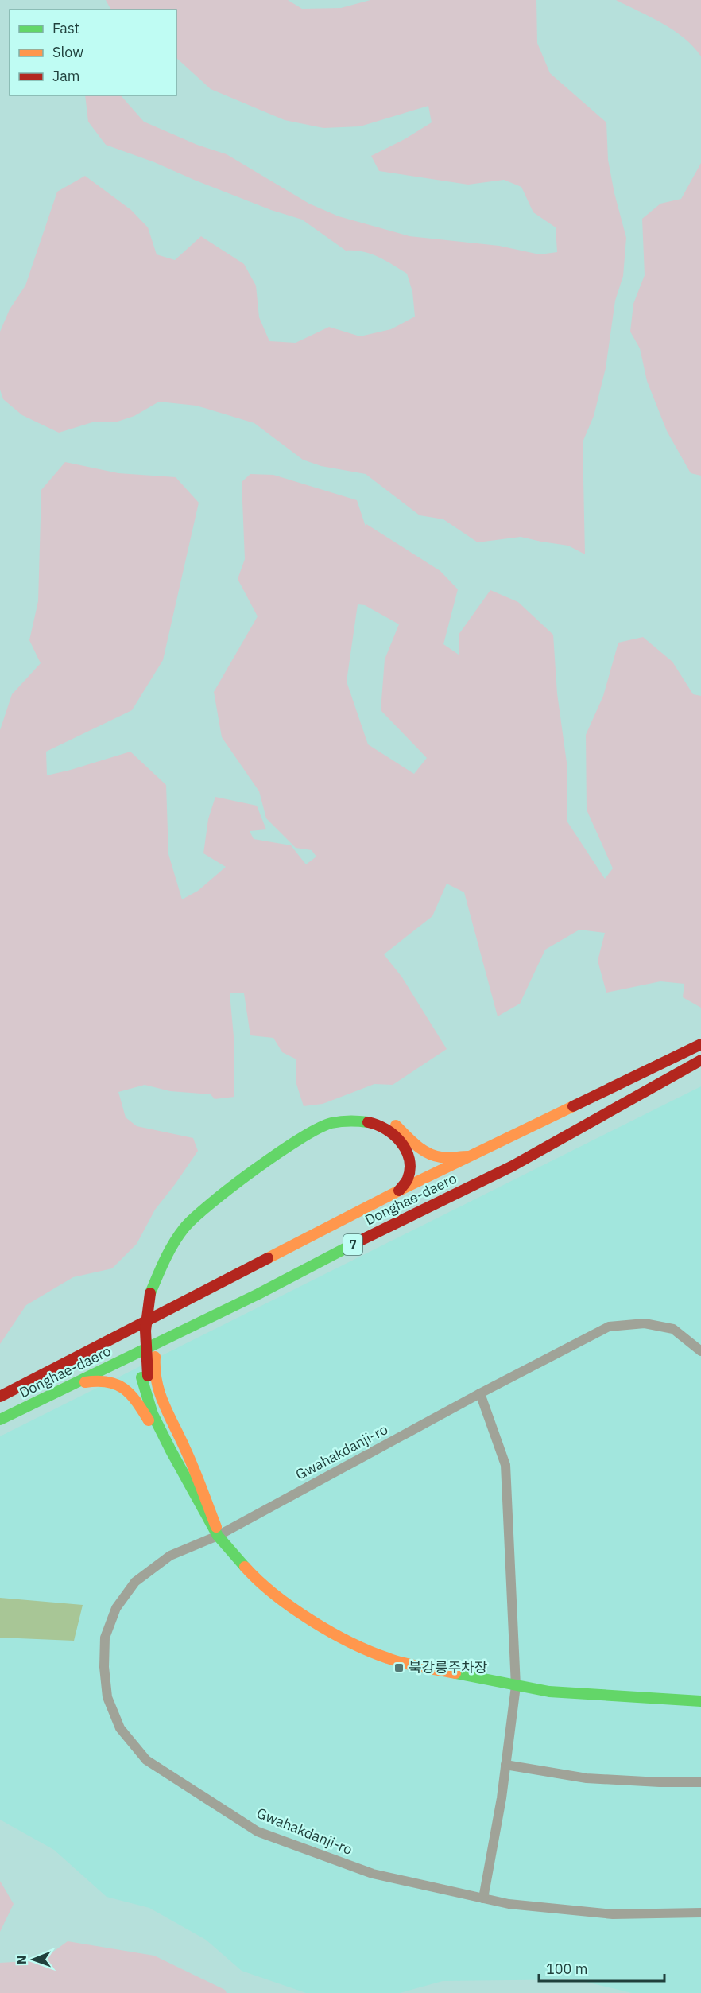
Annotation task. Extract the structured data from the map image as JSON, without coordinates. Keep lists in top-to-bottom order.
{
  "streets": {
    "main road": ["Donghae-daero", "7"],
    "street": ["Gwahakdanji-ro"]
  },
  "places": {
    "transit": ["북강릉주차장"]
  },
  "legend": ["Fast", "Slow", "Jam"],
  "scale_bar": "100 m",
  "north": "left"
}
